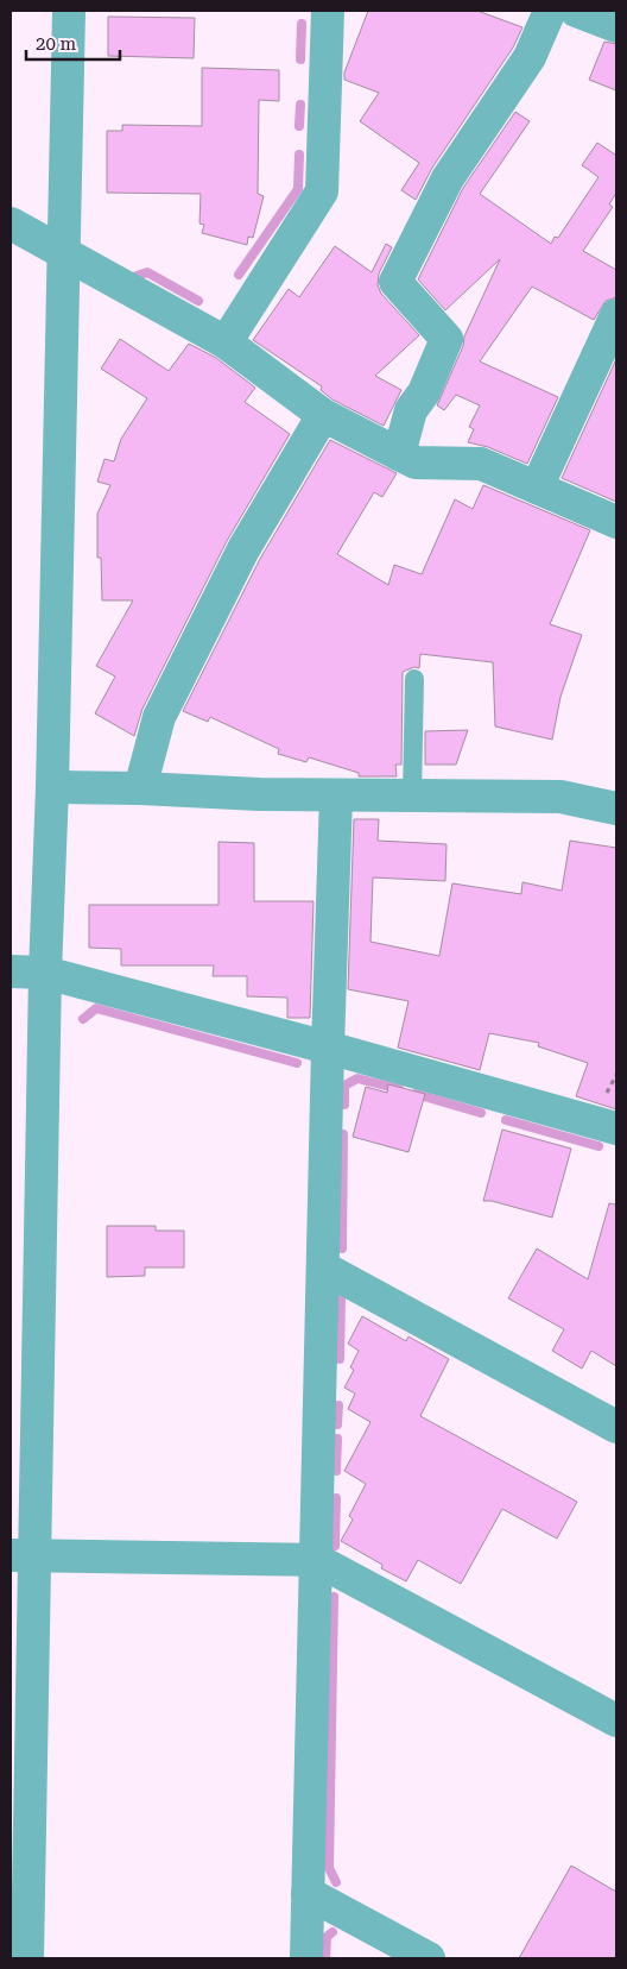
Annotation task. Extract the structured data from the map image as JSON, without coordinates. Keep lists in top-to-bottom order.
{
  "scale_bar": "20 m"
}
